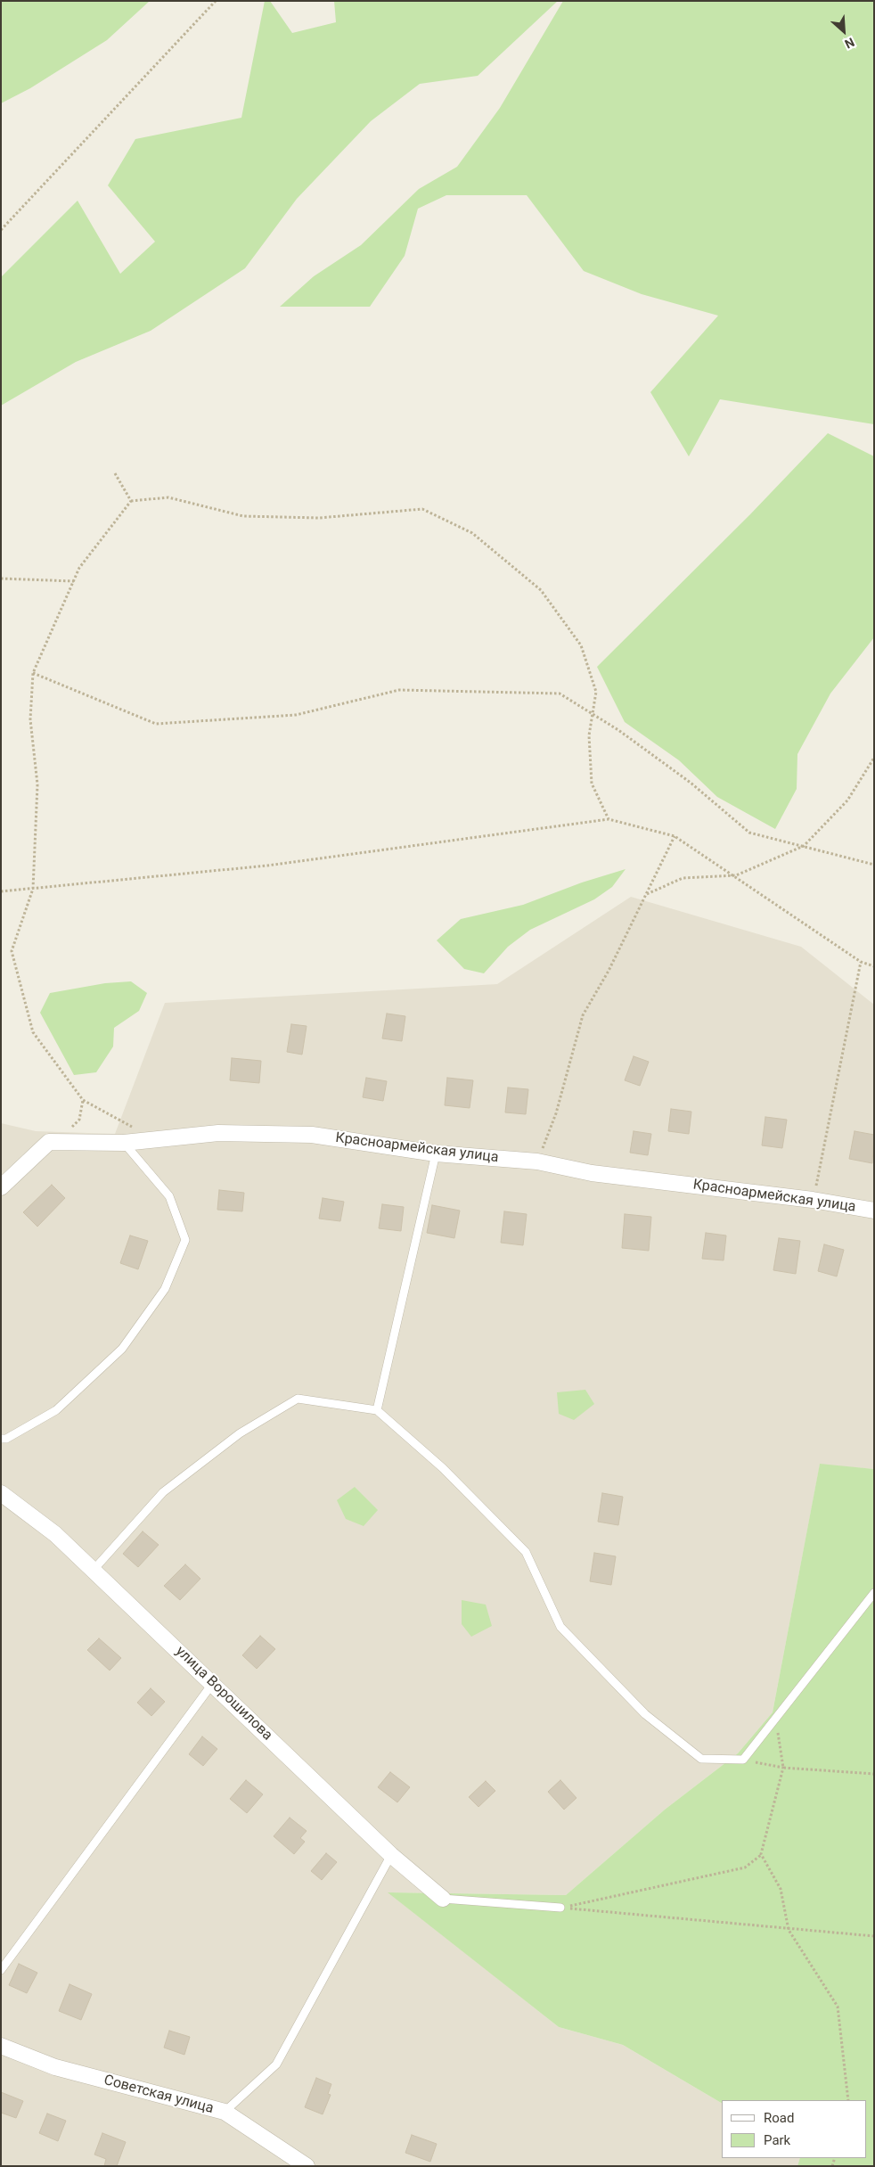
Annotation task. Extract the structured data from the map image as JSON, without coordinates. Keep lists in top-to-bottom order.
{
  "streets": {
    "street": ["Красноармейская улица", "улица Ворошилова", "Советская улица"]
  },
  "legend": ["Road", "Park"],
  "north": "bottom right"
}
